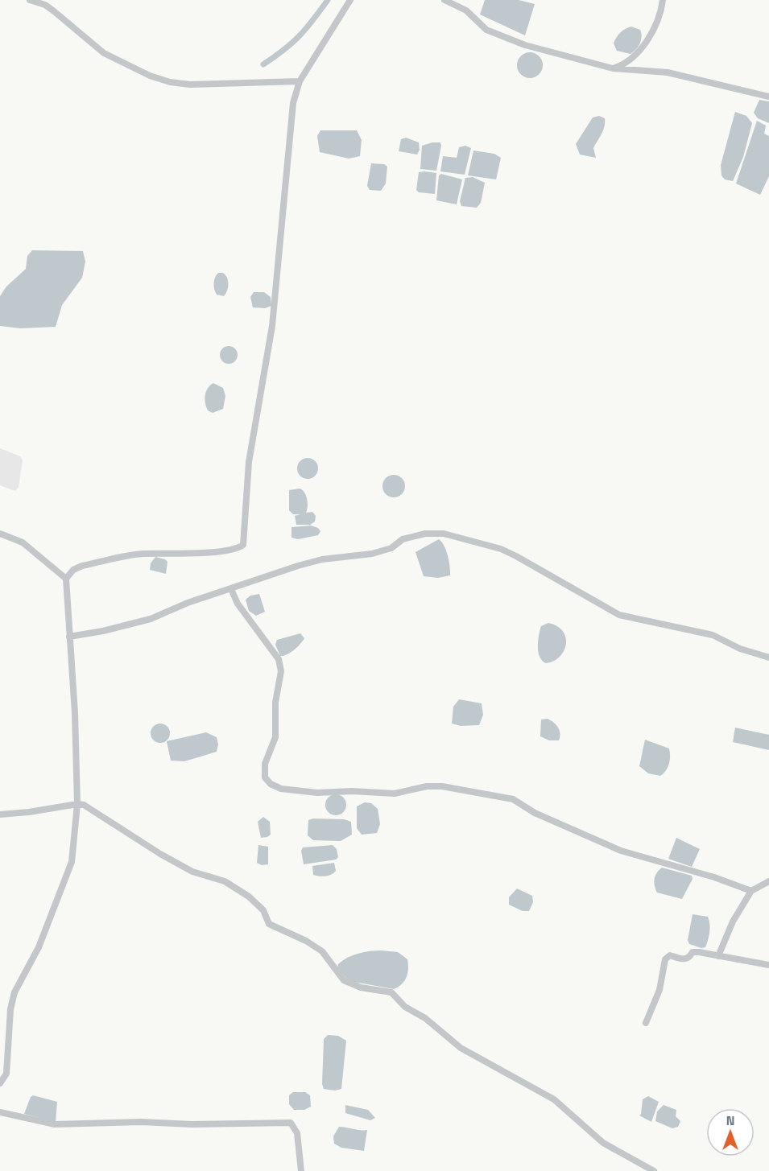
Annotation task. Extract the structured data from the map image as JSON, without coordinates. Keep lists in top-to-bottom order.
{
  "north": "top"
}
